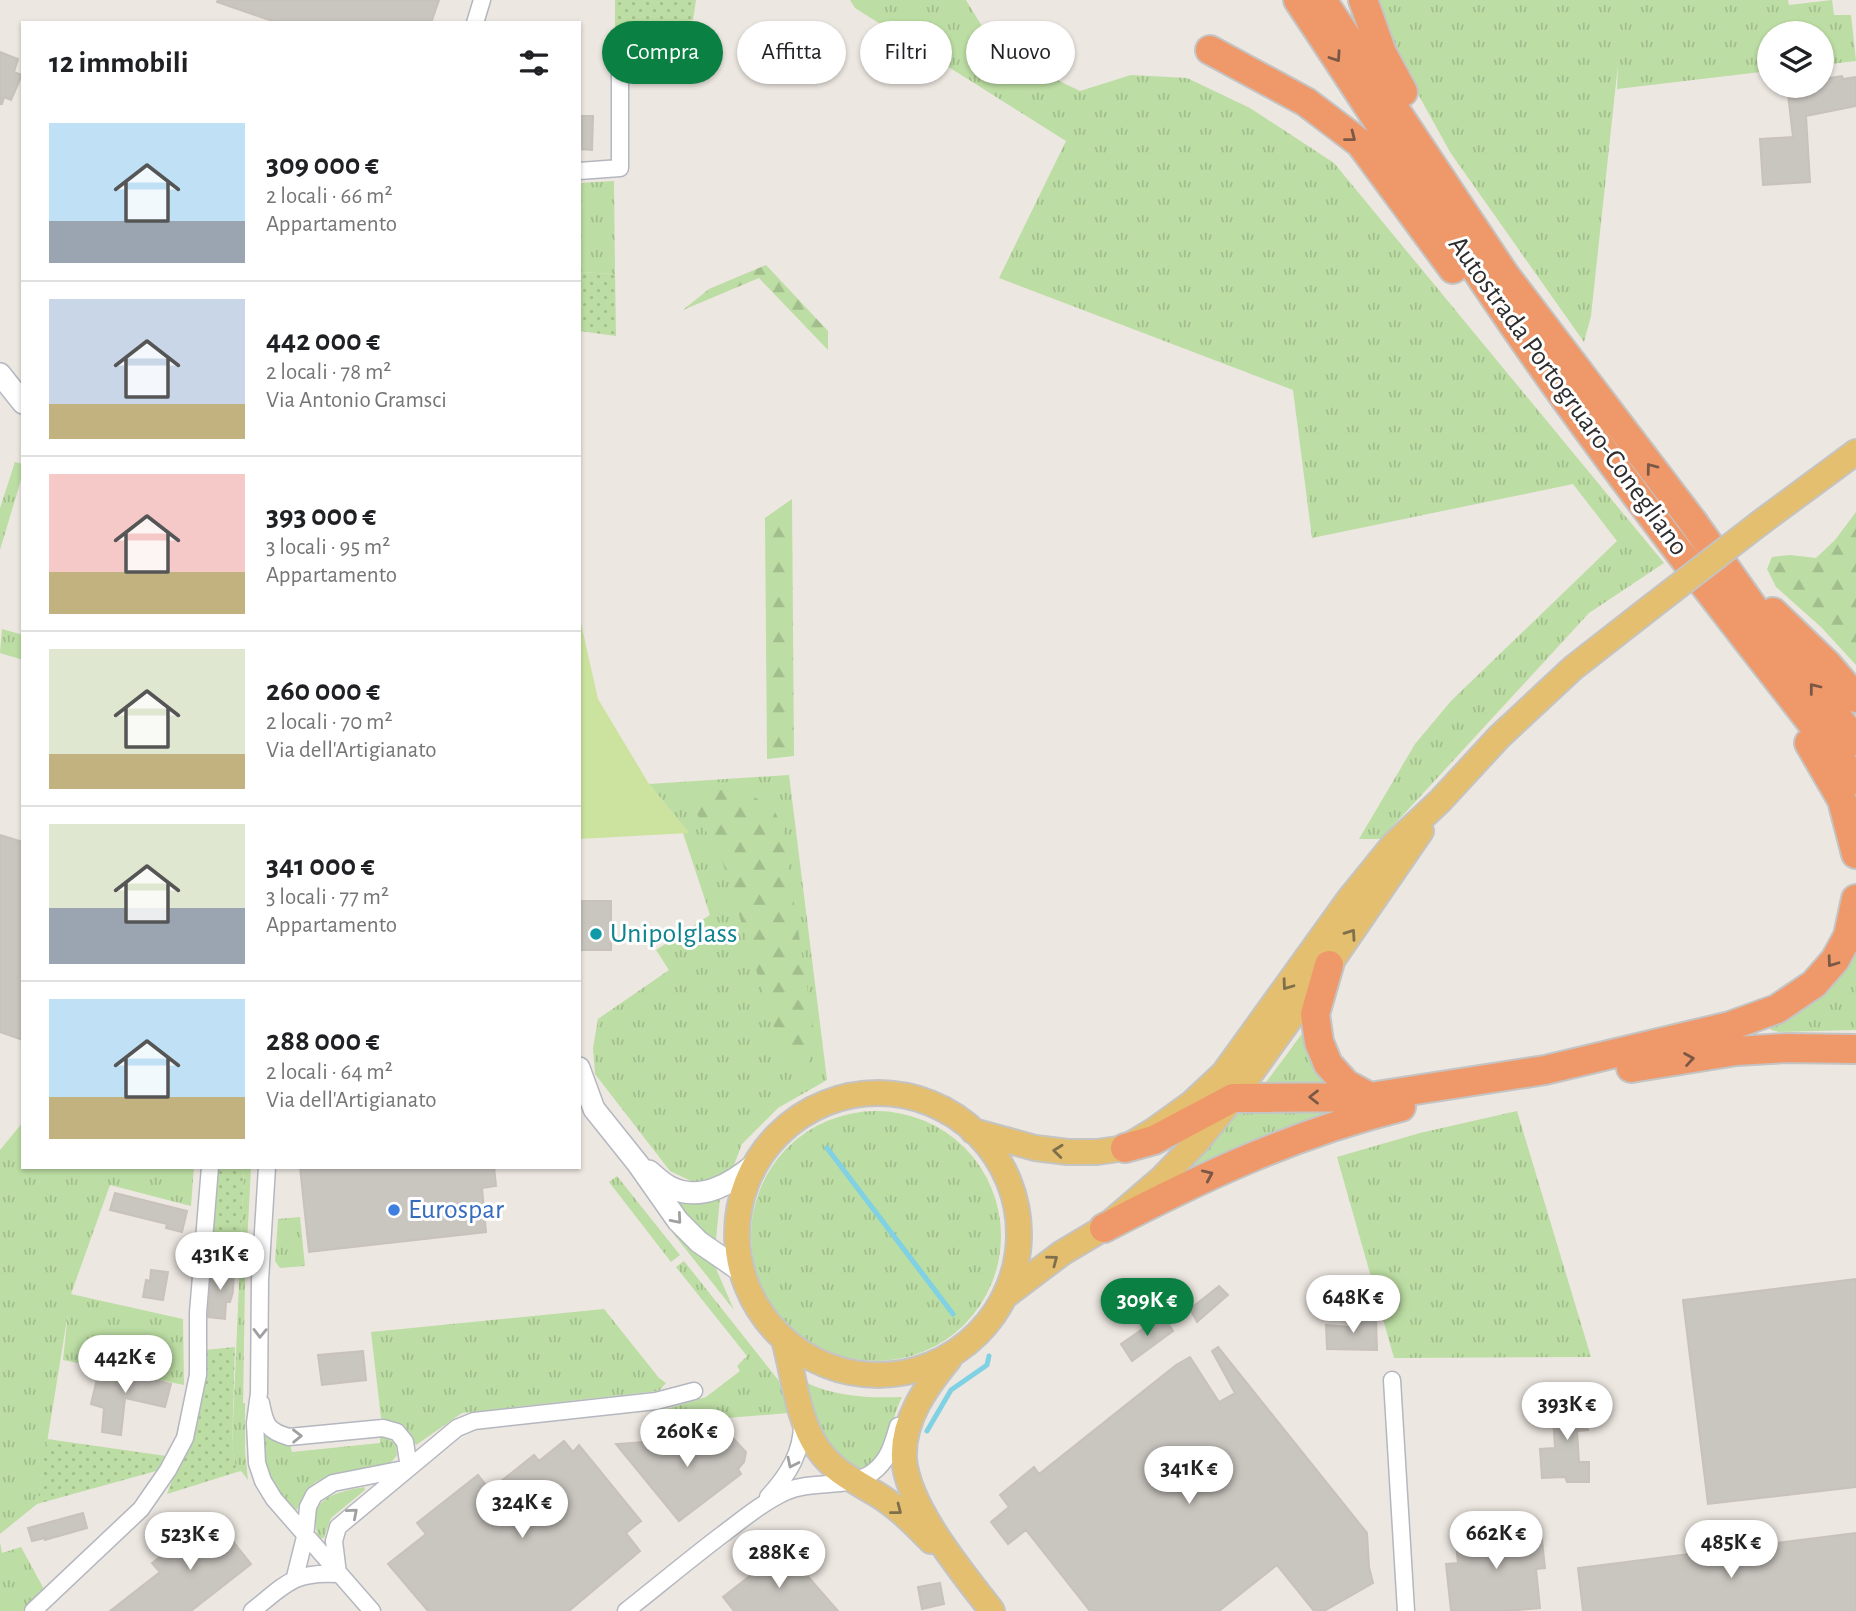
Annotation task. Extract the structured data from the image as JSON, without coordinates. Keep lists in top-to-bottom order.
{
  "streets": {
    "highway": ["Autostrada Portogruaro-Conegliano"]
  },
  "places": ["Unipolglass", "Eurospar"],
  "page": {
    "chip": [
      "Compra",
      "Affitta",
      "Filtri",
      "Nuovo"
    ],
    "heading": "12 immobili",
    "list": [
      {
        "name": "309 000 €",
        "note": "2 locali · 66 m² · Appartamento"
      },
      {
        "name": "442 000 €",
        "note": "2 locali · 78 m² · Via Antonio Gramsci"
      },
      {
        "name": "393 000 €",
        "note": "3 locali · 95 m² · Appartamento"
      },
      {
        "name": "260 000 €",
        "note": "2 locali · 70 m² · Via dell'Artigianato"
      },
      {
        "name": "341 000 €",
        "note": "3 locali · 77 m² · Appartamento"
      },
      {
        "name": "288 000 €",
        "note": "2 locali · 64 m² · Via dell'Artigianato"
      }
    ],
    "price": [
      "431K €",
      "648K €",
      "309K €",
      "442K €",
      "393K €",
      "260K €",
      "341K €",
      "324K €",
      "662K €",
      "523K €",
      "485K €",
      "288K €"
    ]
  }
}
